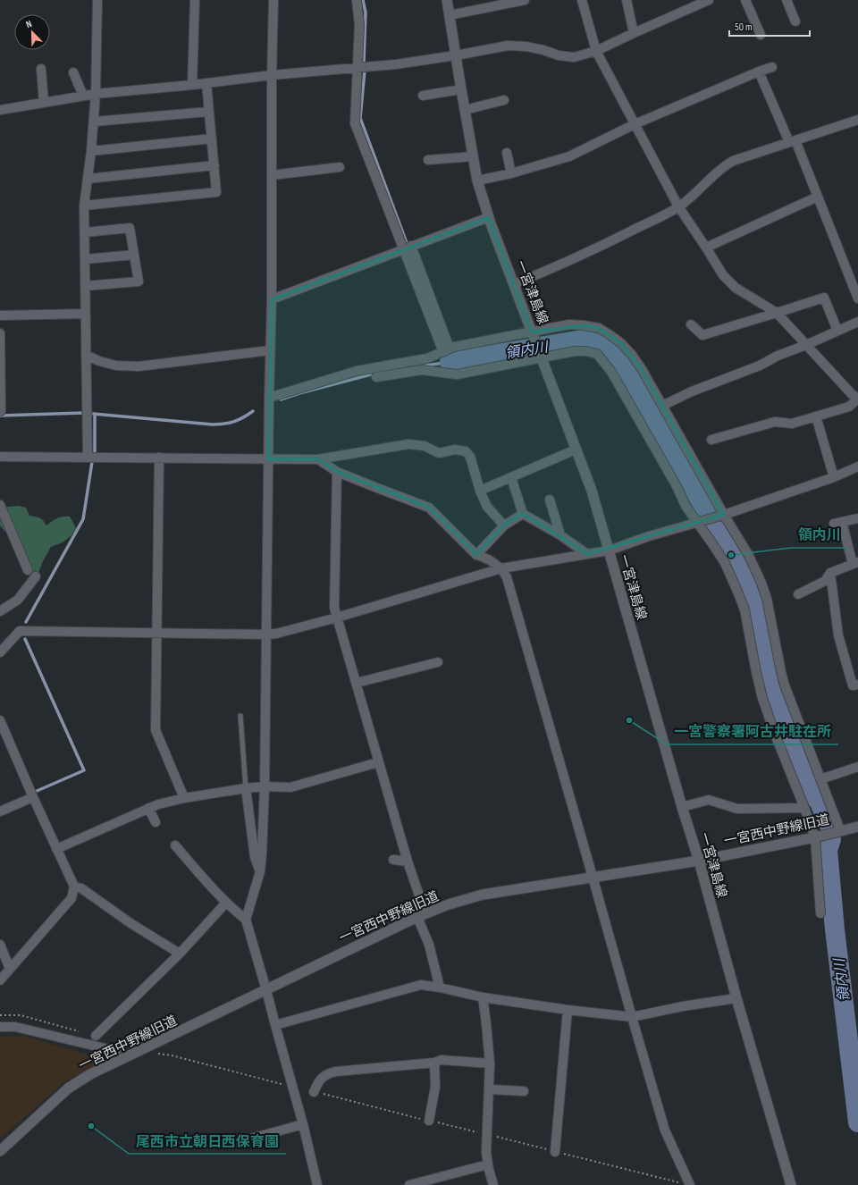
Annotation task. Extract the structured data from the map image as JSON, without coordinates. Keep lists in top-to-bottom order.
{
  "streets": {
    "main road": ["一宮津島線", "一宮西中野線旧道"]
  },
  "crossings": [
    ["一宮津島線", "一宮西中野線旧道"]
  ],
  "water": ["領内川"],
  "places": ["領内川", "一宮警察署阿古井駐在所", "尾西市立朝日西保育園"],
  "scale_bar": "50 m",
  "north": "top left"
}
